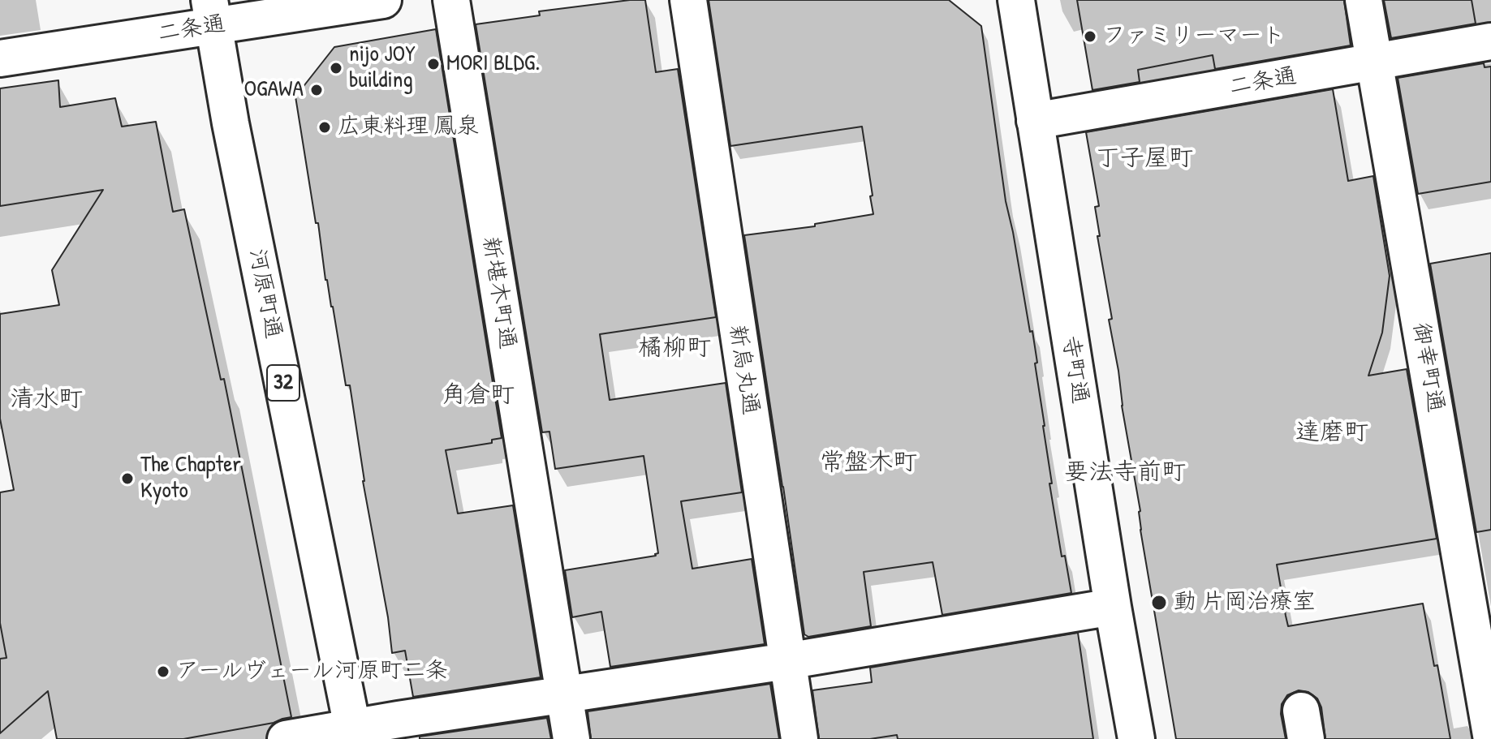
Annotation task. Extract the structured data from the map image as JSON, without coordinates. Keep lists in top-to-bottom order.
{
  "streets": {
    "street": [
      "二条通",
      "新堪木町通",
      "河原町通",
      "御幸町通",
      "新烏丸通",
      "寺町通",
      "32"
    ]
  },
  "crossings": [
    ["二条通", "河原町通"],
    ["二条通", "御幸町通"],
    ["二条通", "寺町通"]
  ],
  "districts": [
    "丁子屋町",
    "橘柳町",
    "角倉町",
    "清水町",
    "達磨町",
    "常盤木町",
    "要法寺前町"
  ],
  "places": [
    "ファミリーマート",
    "MORI BLDG.",
    "nijo JOY building",
    "OGAWA",
    "広東料理 鳳泉",
    "The Chapter Kyoto",
    "動 片岡治療室",
    "アールヴェール河原町二条"
  ]
}
